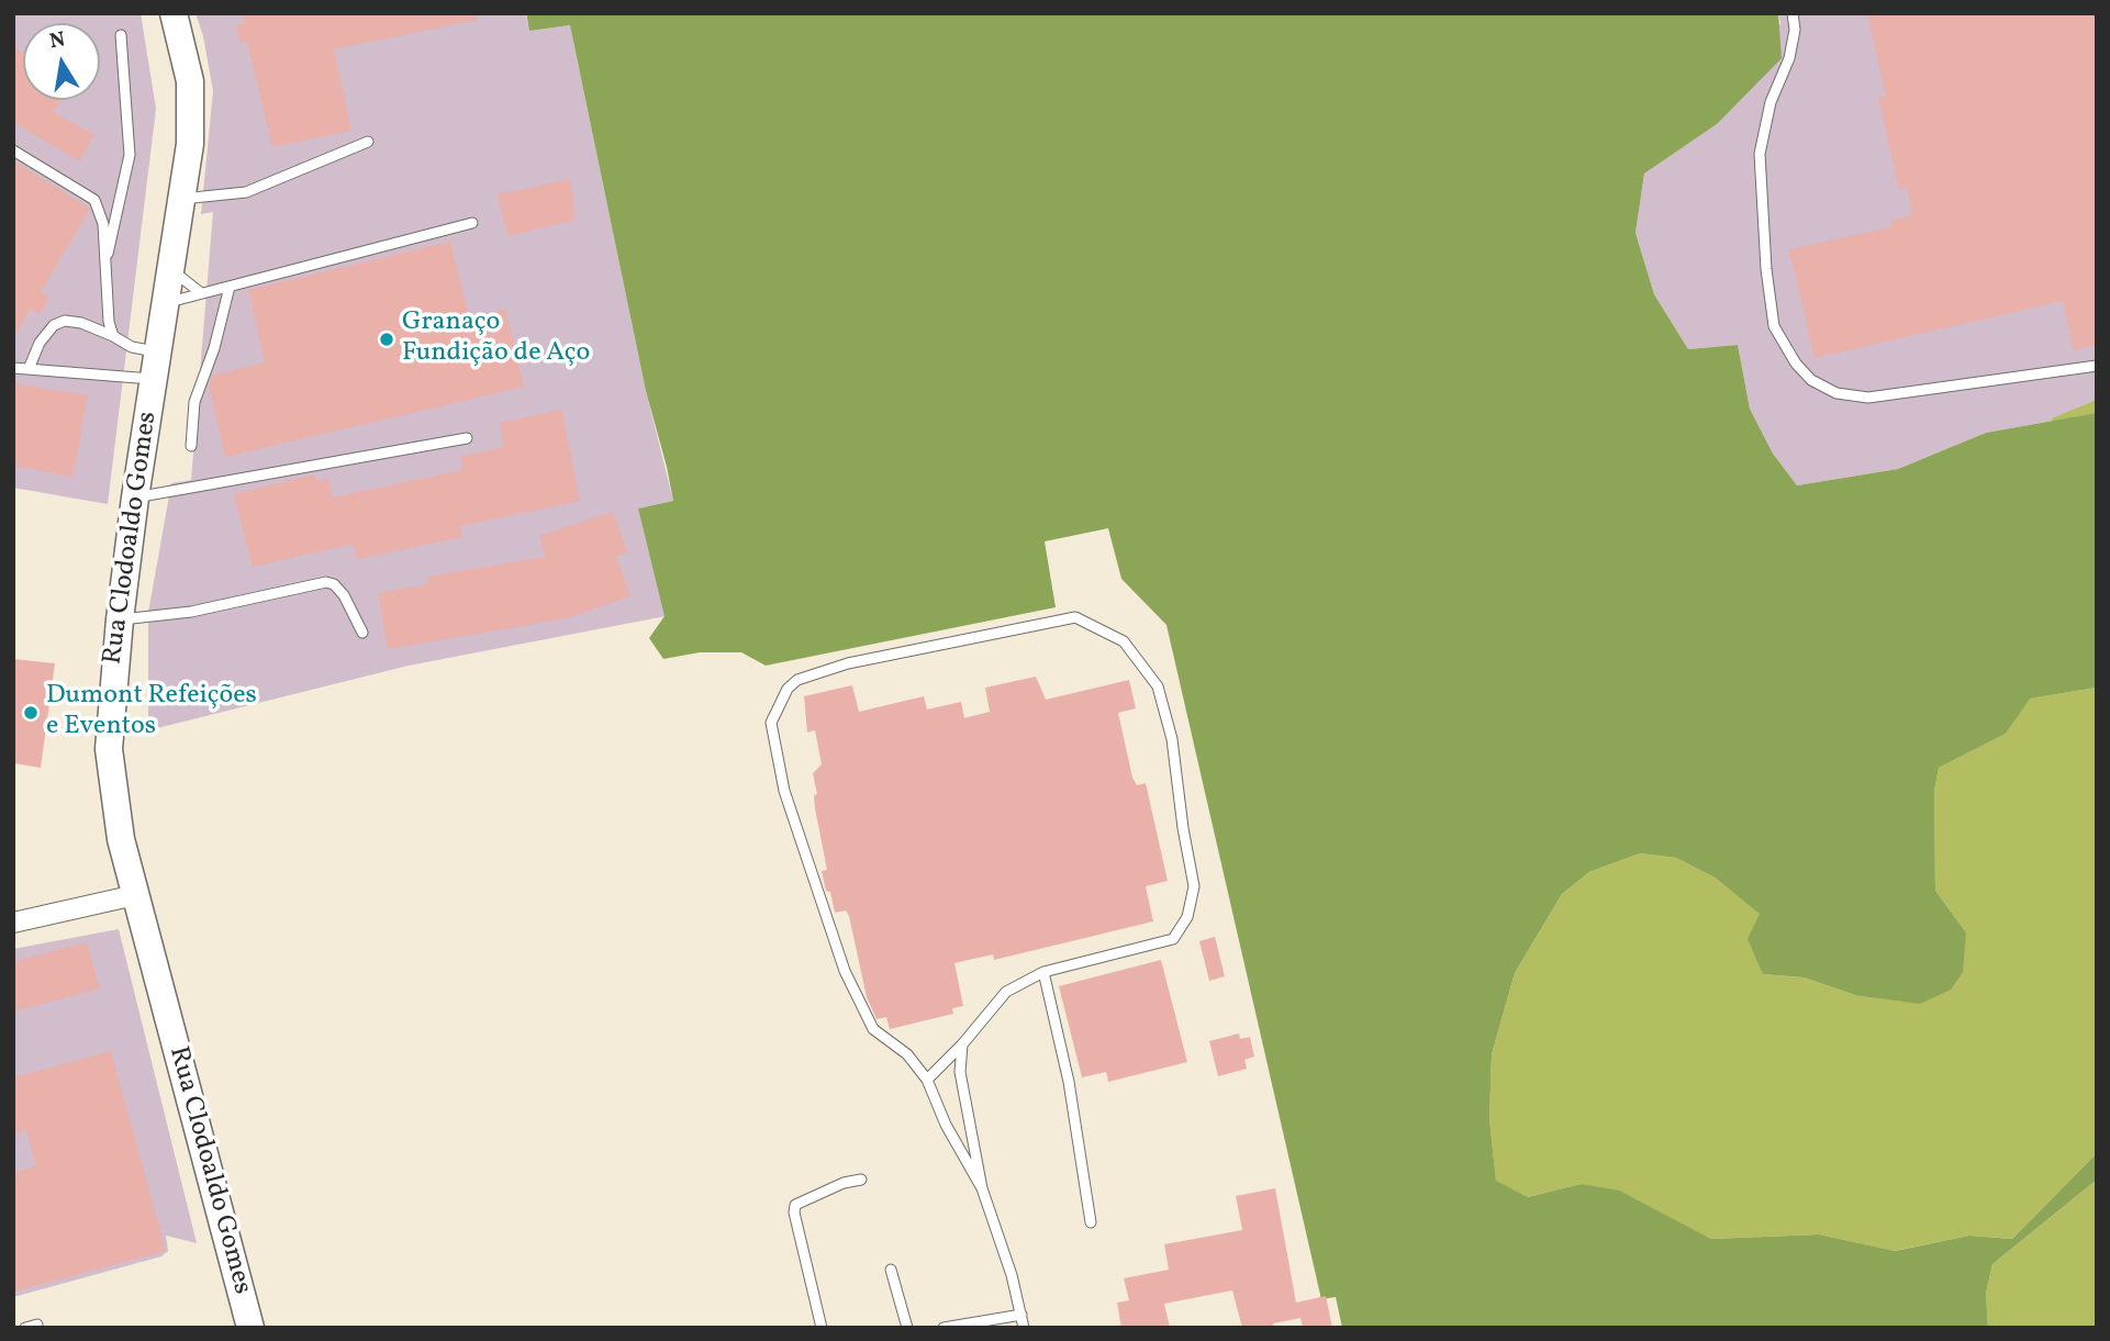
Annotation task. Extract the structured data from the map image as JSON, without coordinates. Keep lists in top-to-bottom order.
{
  "streets": {
    "main road": ["Rua Clodoaldo Gomes"]
  },
  "places": ["Granaço Fundição de Aço", "Dumont Refeições e Eventos"],
  "north": "top"
}
